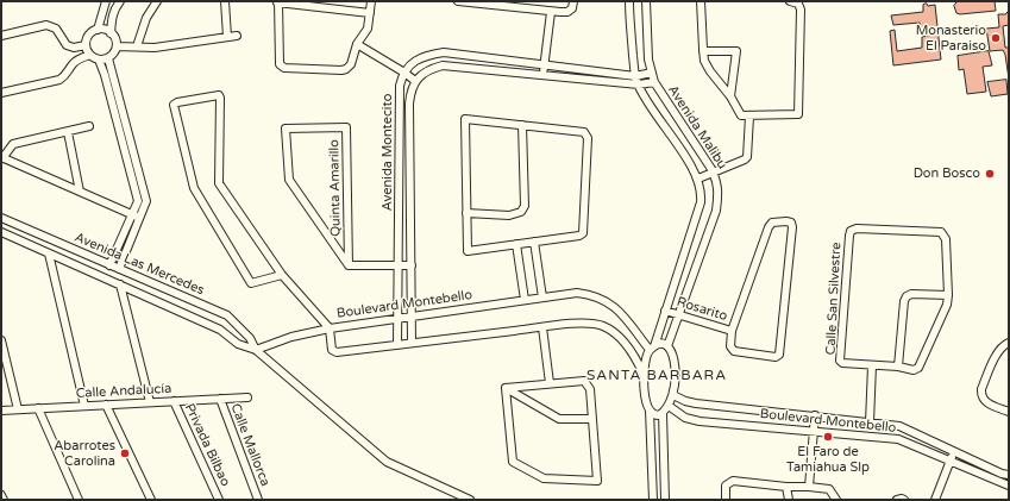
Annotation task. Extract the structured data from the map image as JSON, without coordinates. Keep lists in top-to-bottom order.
{
  "streets": {
    "street": [
      "Avenida Malibu",
      "Avenida Montecito",
      "Quinta Amarillo",
      "Avenida Las Mercedes",
      "Calle San Silvestre",
      "Boulevard Montebello",
      "Rosarito",
      "Calle Andalucía",
      "Privada Bilbao",
      "Calle Mallorca"
    ]
  },
  "crossings": [
    ["Avenida Malibu", "Boulevard Montebello"],
    ["Avenida Malibu", "Rosarito"],
    ["Avenida Montecito", "Boulevard Montebello"],
    ["Calle Andalucía", "Privada Bilbao"],
    ["Calle Andalucía", "Calle Mallorca"]
  ],
  "districts": ["SANTA BARBARA"],
  "places": [
    "Monasterio El Paraiso",
    "Don Bosco",
    "El Faro de Tamiahua Slp",
    "Abarrotes Carolina"
  ]
}
